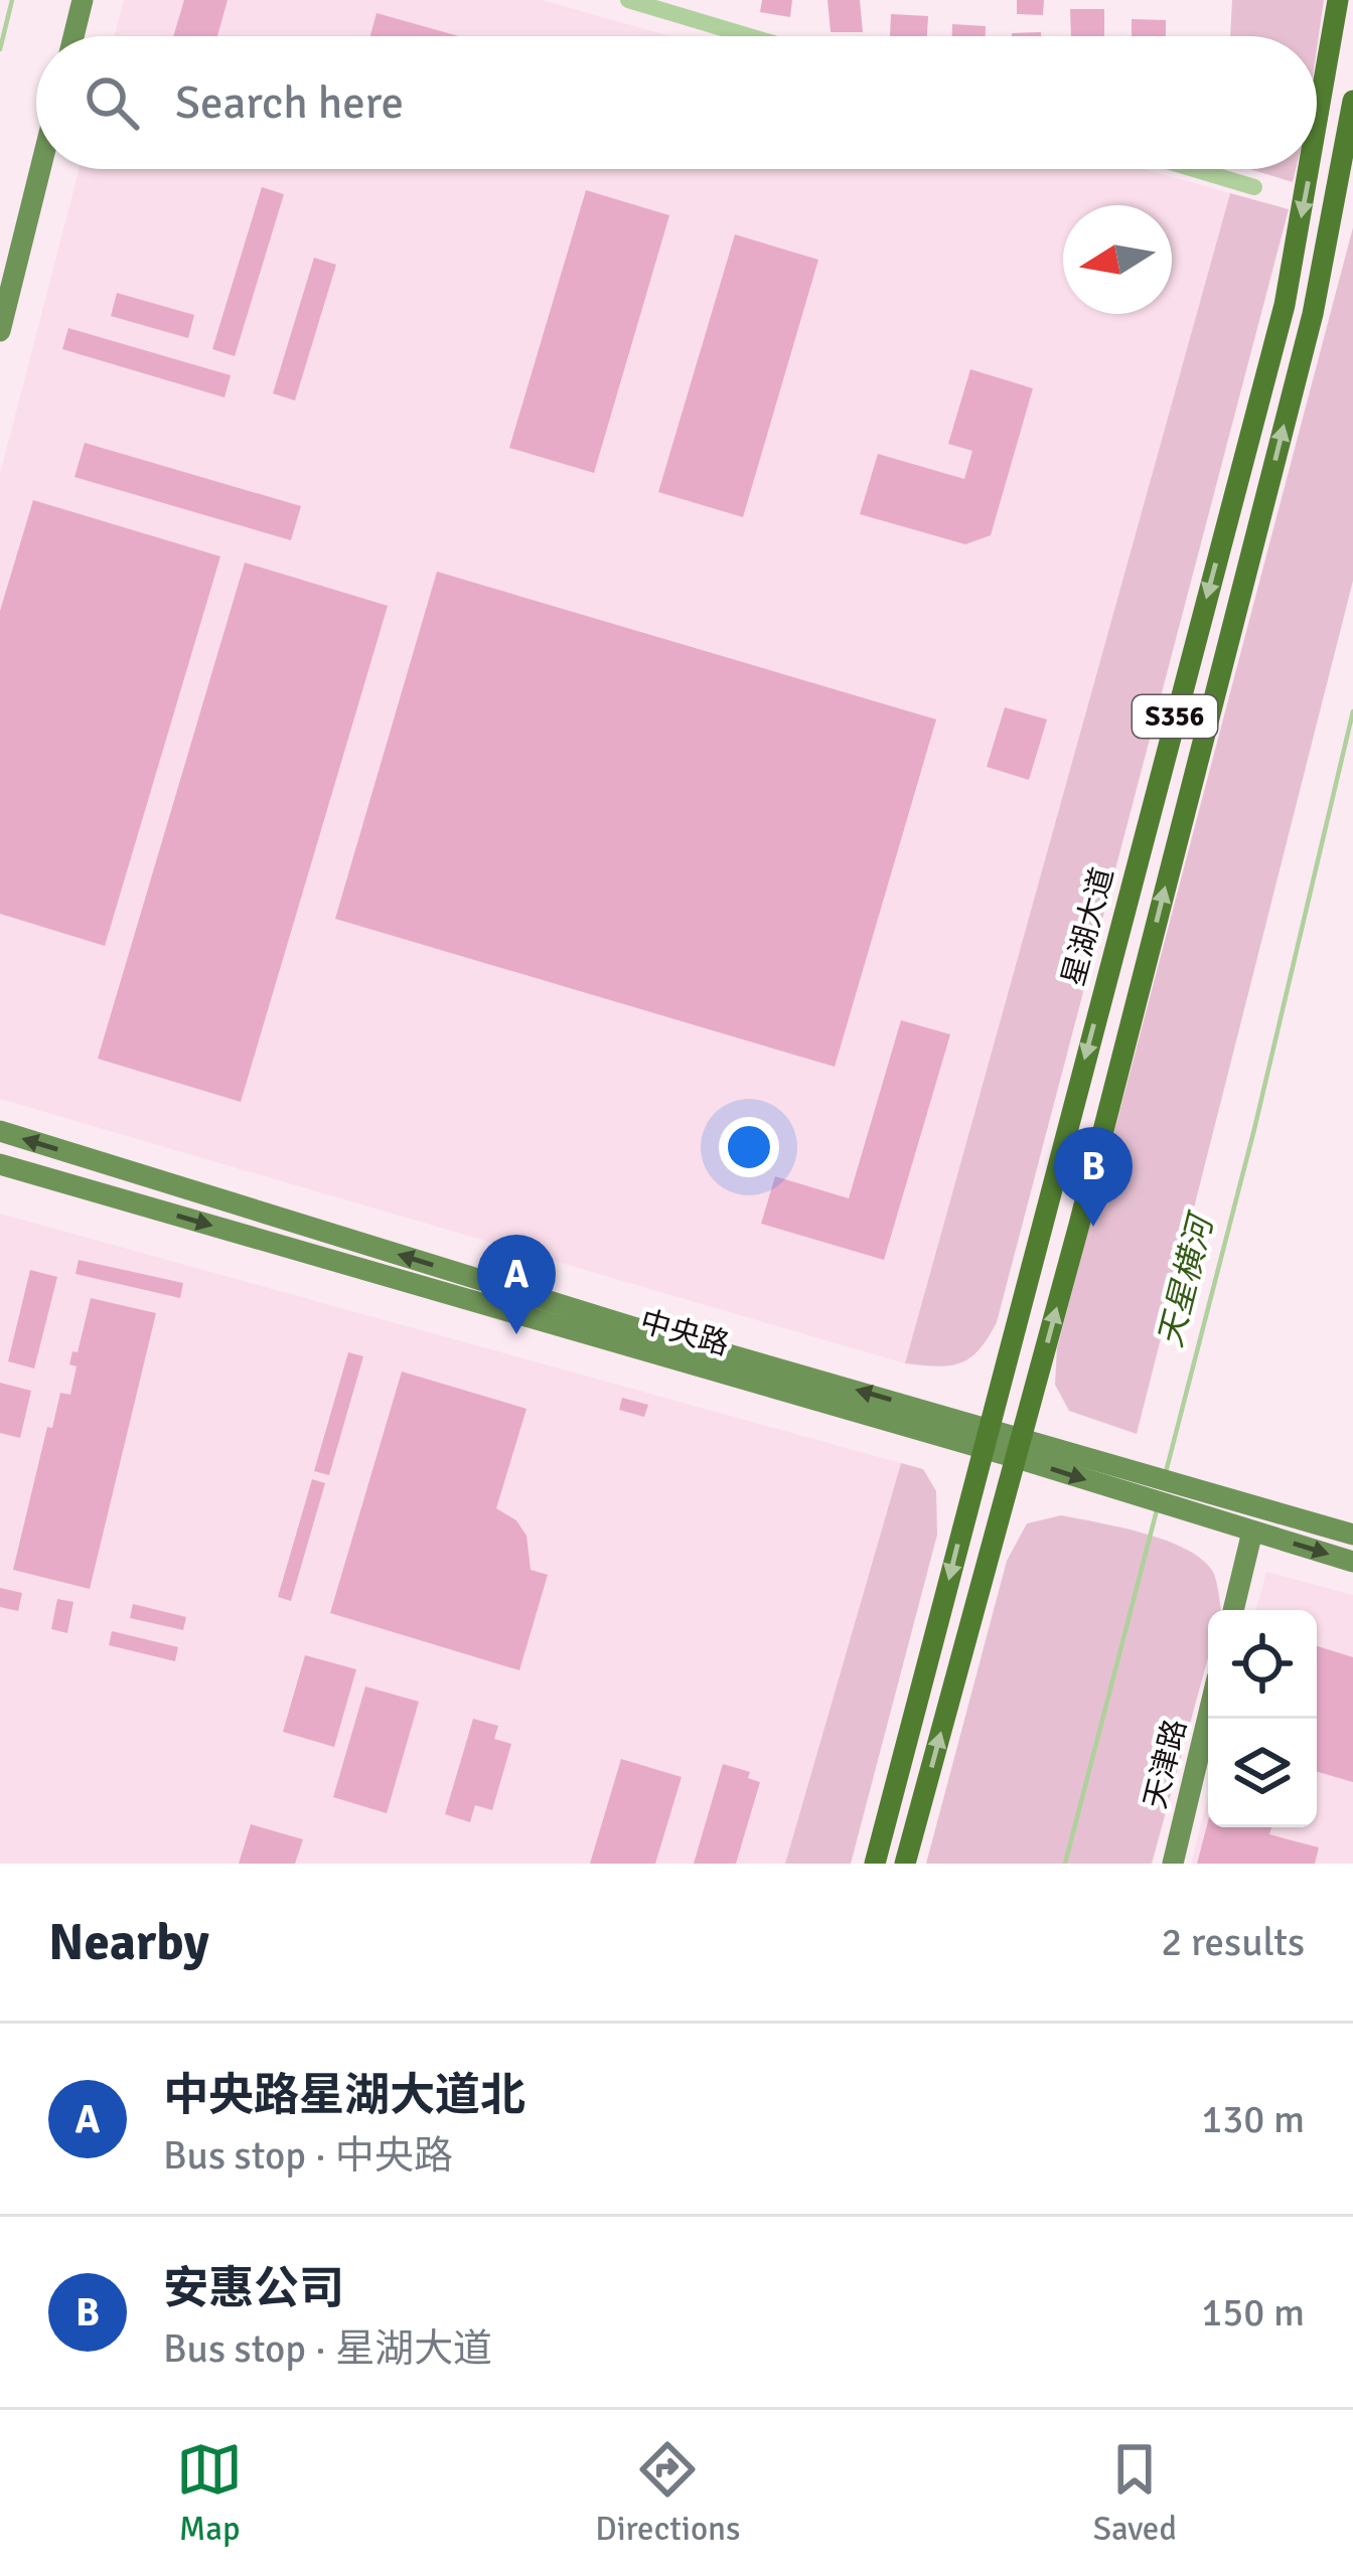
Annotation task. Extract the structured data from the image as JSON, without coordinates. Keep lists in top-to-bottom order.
{
  "streets": {
    "main road": ["S356", "星湖大道"],
    "street": ["中央路", "天津路"]
  },
  "crossings": [
    ["S356", "中央路"],
    ["星湖大道", "中央路"]
  ],
  "water": ["天星横河"],
  "north": "left",
  "page": {
    "search": "Search here",
    "pins": ["B", "A"],
    "heading": ["Nearby", "2 results"],
    "list": [
      {
        "mark": "A",
        "name": "中央路星湖大道北",
        "note": "Bus stop · 中央路",
        "value": "130 m"
      },
      {
        "mark": "B",
        "name": "安惠公司",
        "note": "Bus stop · 星湖大道",
        "value": "150 m"
      }
    ],
    "nav": ["Map", "Directions", "Saved"]
  }
}
